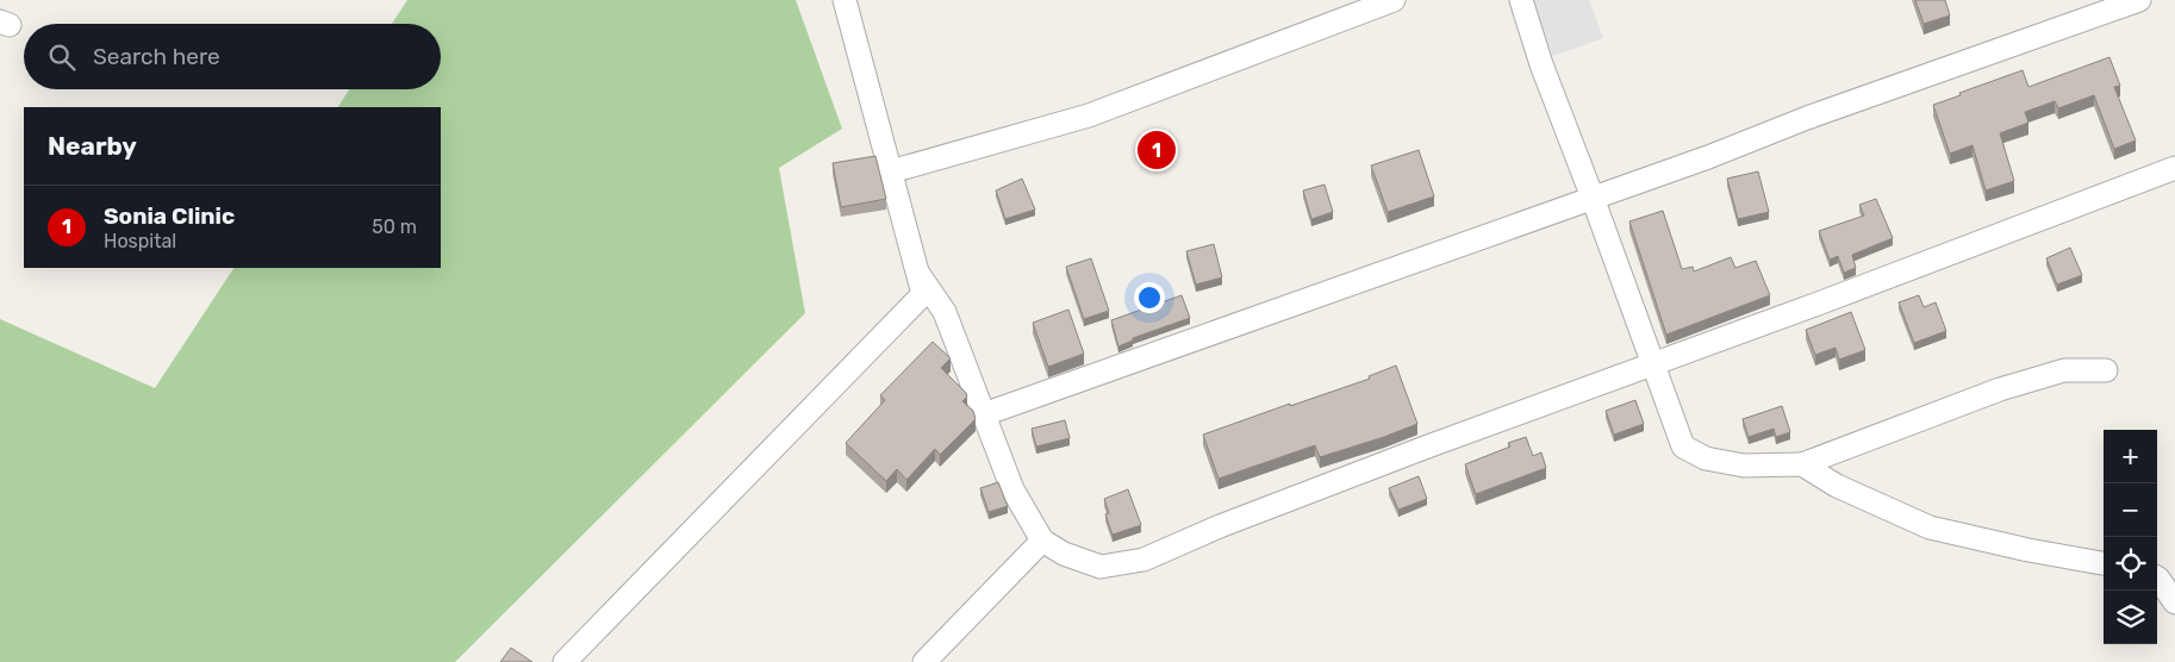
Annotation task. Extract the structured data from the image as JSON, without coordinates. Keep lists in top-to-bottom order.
{
  "page": {
    "search": "Search here",
    "heading": "Nearby",
    "pins": "1",
    "list": [
      {
        "mark": "1",
        "name": "Sonia Clinic",
        "note": "Hospital",
        "value": "50 m"
      }
    ],
    "map_buttons": ["+", "−"]
  }
}
